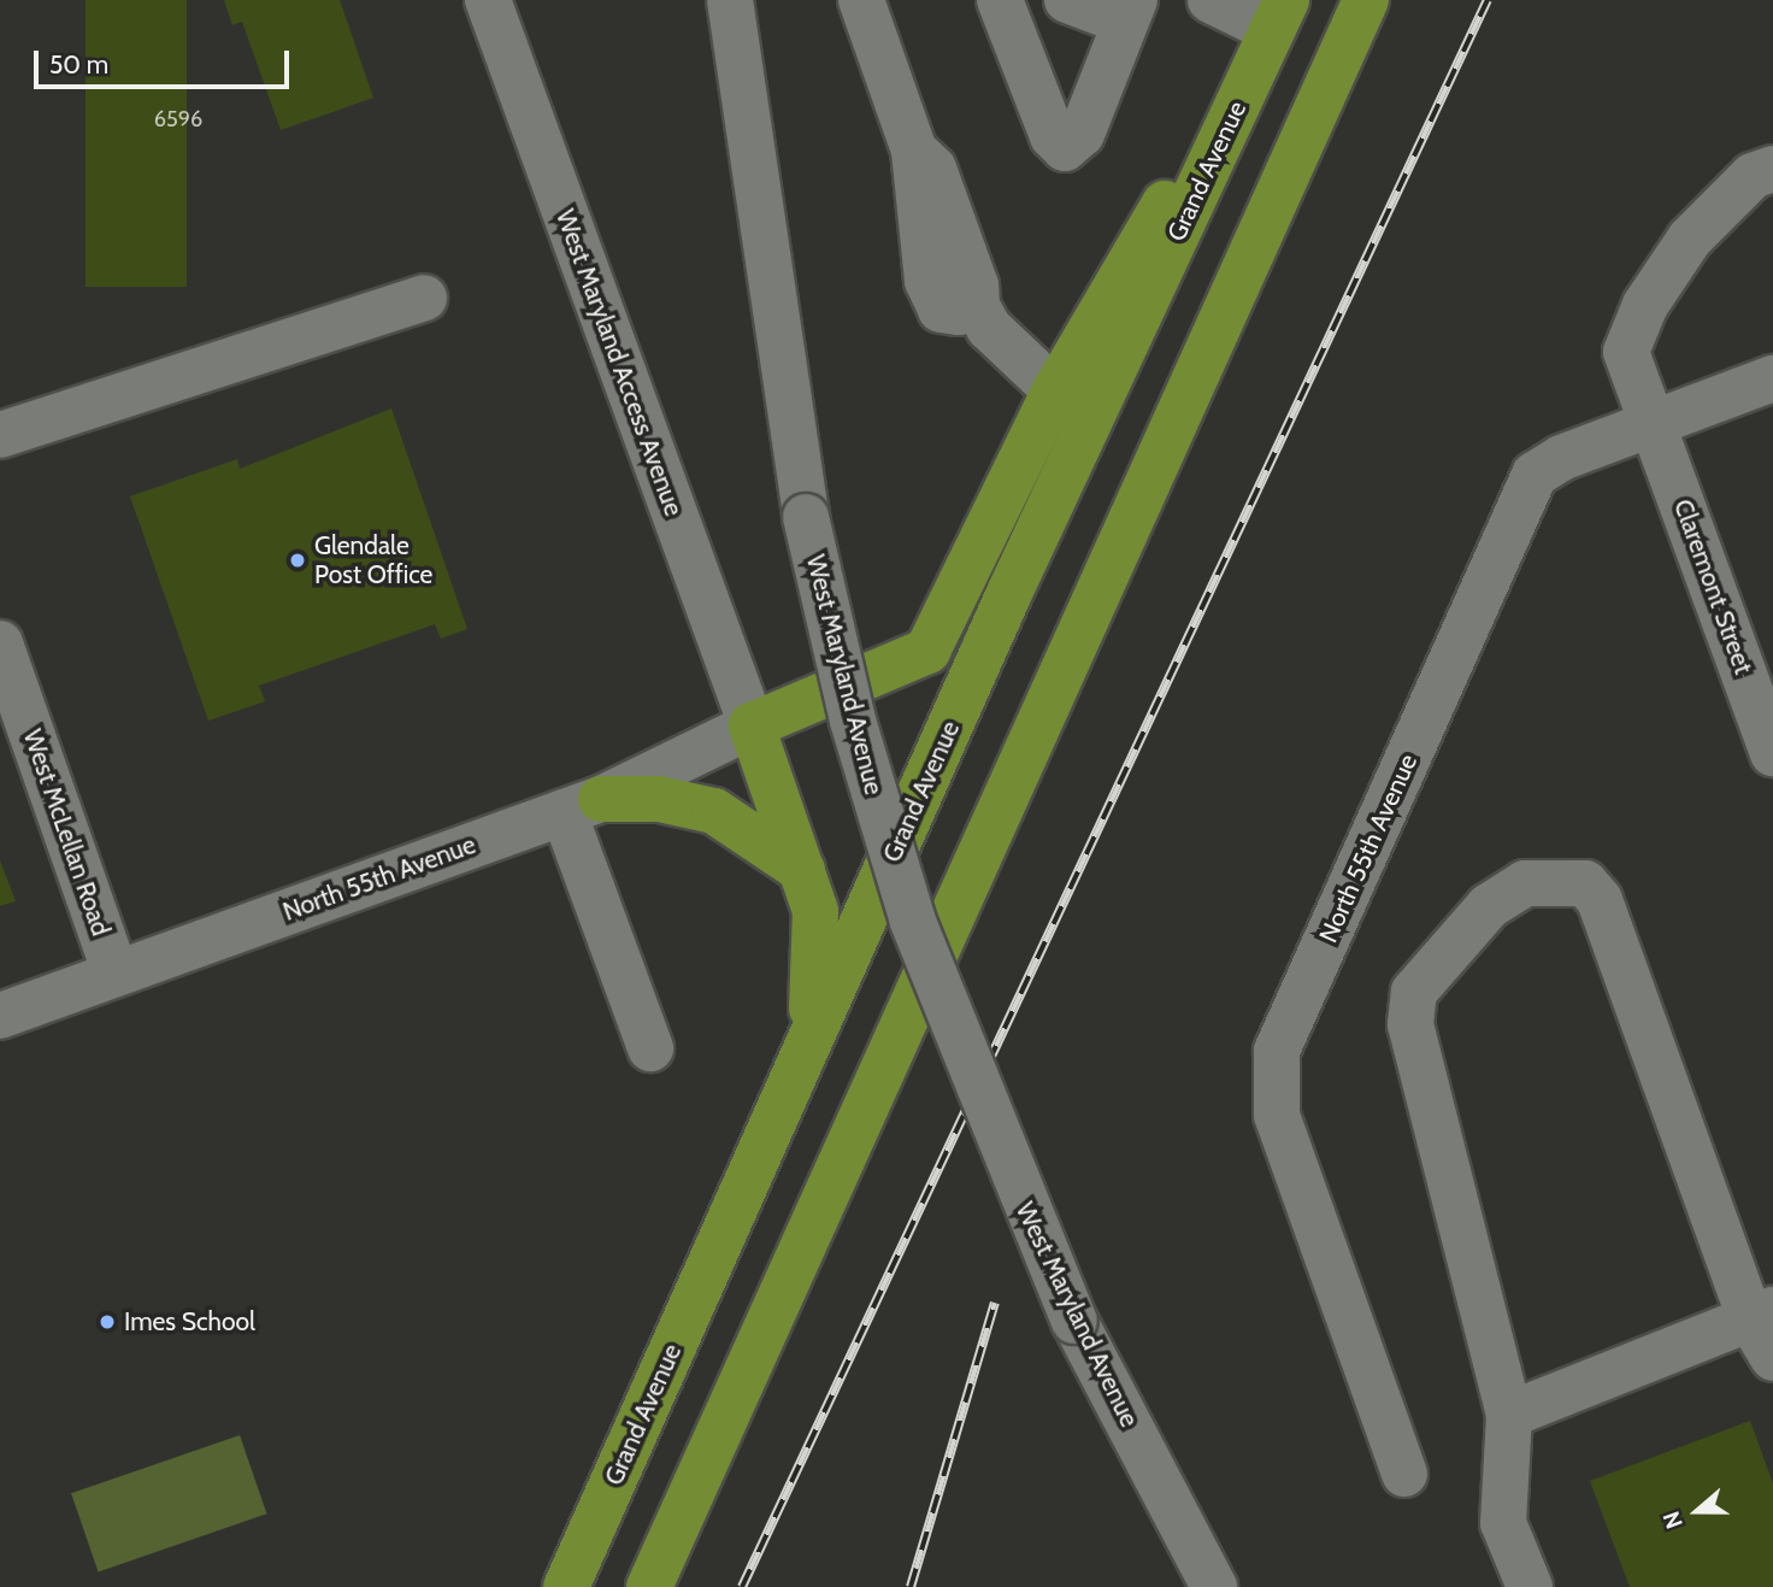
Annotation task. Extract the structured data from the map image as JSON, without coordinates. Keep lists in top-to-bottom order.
{
  "streets": {
    "highway": ["Grand Avenue"],
    "street": [
      "West Maryland Access Avenue",
      "Claremont Street",
      "West Maryland Avenue",
      "West McLellan Road",
      "North 55th Avenue"
    ]
  },
  "crossings": [
    ["West Maryland Access Avenue", "North 55th Avenue"],
    ["Claremont Street", "North 55th Avenue"],
    ["West McLellan Road", "North 55th Avenue"]
  ],
  "places": ["Glendale Post Office", "Imes School"],
  "house_numbers": ["6596"],
  "scale_bar": "50 m",
  "north": "left"
}
